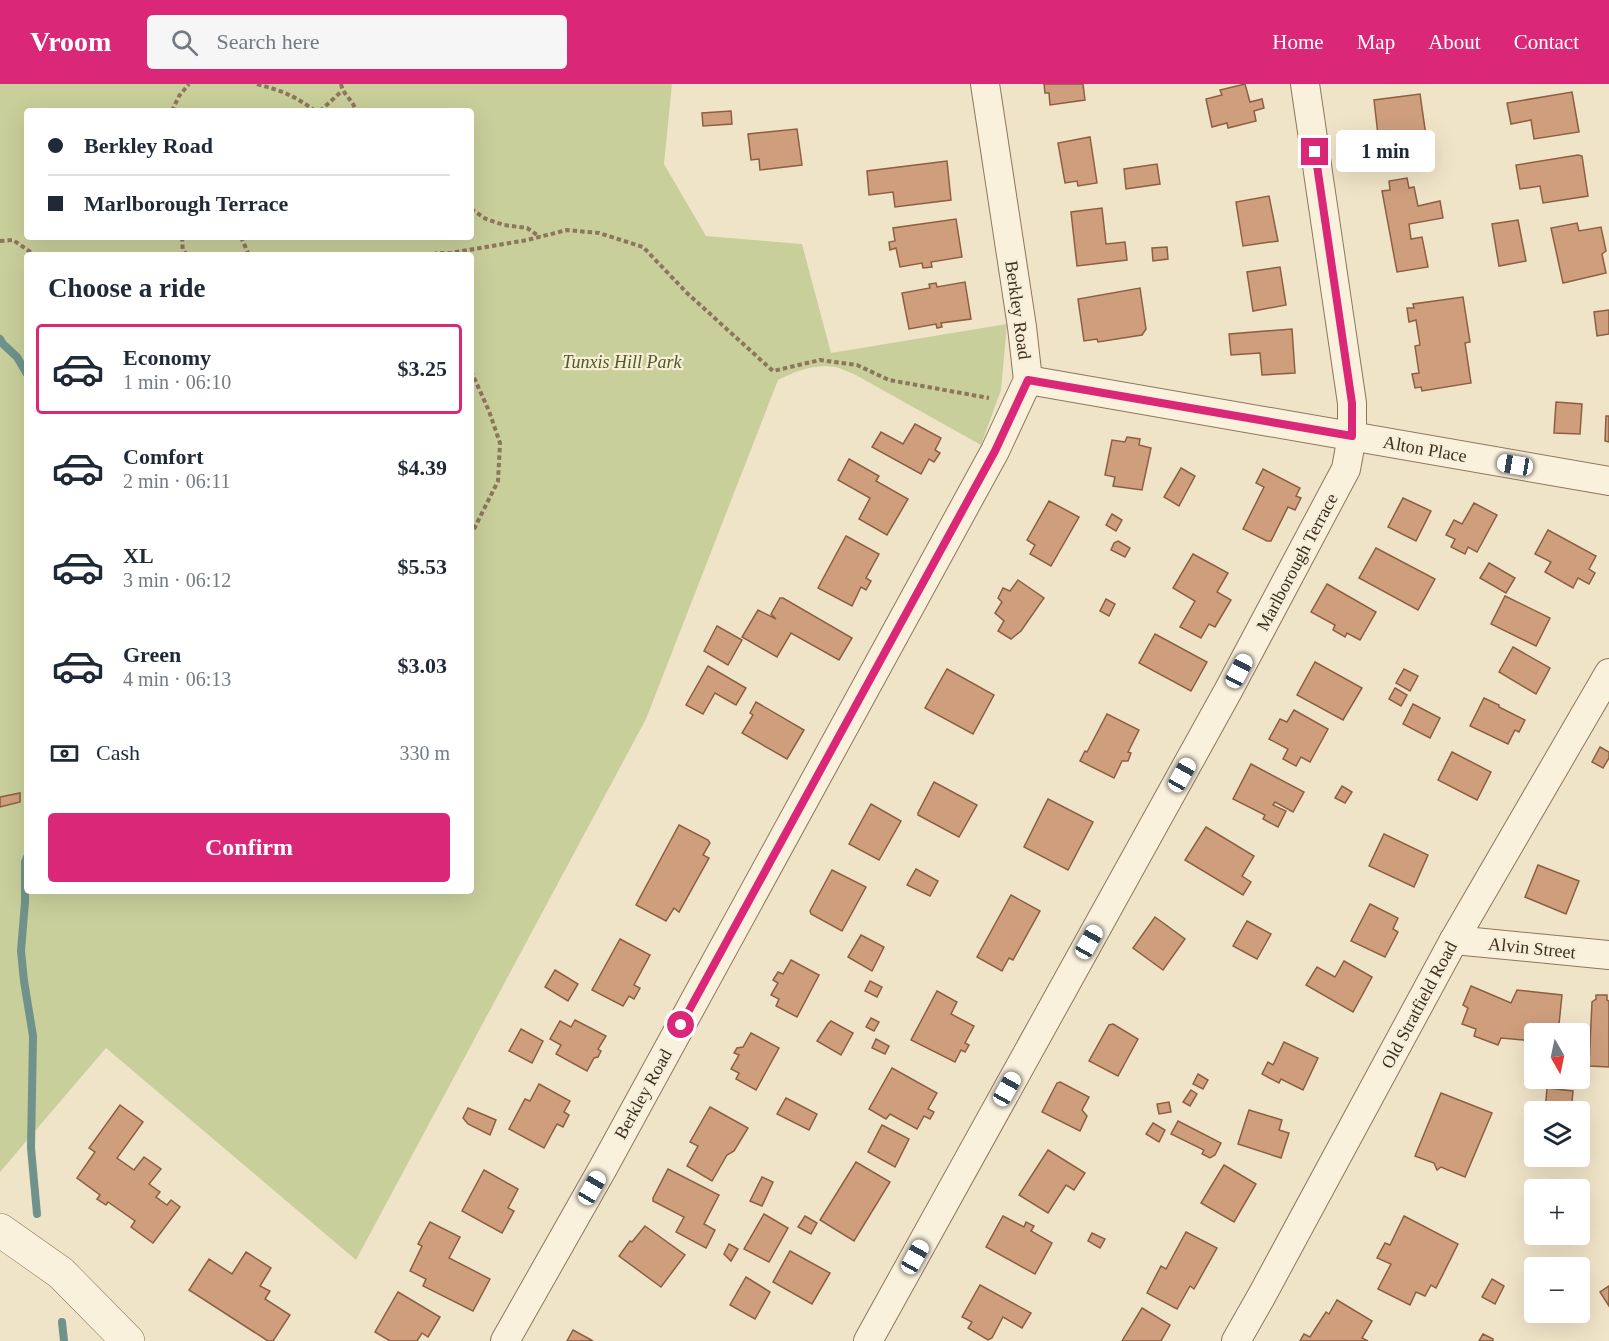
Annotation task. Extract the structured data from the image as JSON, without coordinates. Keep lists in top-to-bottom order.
{
  "streets": {
    "street": [
      "Berkley Road",
      "Alton Place",
      "Marlborough Terrace",
      "Alvin Street",
      "Old Stratfield Road"
    ]
  },
  "crossings": [
    ["Berkley Road", "Alton Place"],
    ["Alton Place", "Marlborough Terrace"],
    ["Alvin Street", "Old Stratfield Road"]
  ],
  "parks": ["Tunxis Hill Park"],
  "north": "bottom",
  "page": {
    "header": "Vroom",
    "search": "Search here",
    "nav": [
      "Home",
      "Map",
      "About",
      "Contact"
    ],
    "banner": ["Berkley Road", "Marlborough Terrace"],
    "bubble": "1 min",
    "heading": "Choose a ride",
    "list": [
      {
        "name": "Economy",
        "note": "1 min · 06:10",
        "value": "$3.25"
      },
      {
        "name": "Comfort",
        "note": "2 min · 06:11",
        "value": "$4.39"
      },
      {
        "name": "XL",
        "note": "3 min · 06:12",
        "value": "$5.53"
      },
      {
        "name": "Green",
        "note": "4 min · 06:13",
        "value": "$3.03"
      }
    ],
    "pay": ["Cash", "330 m"],
    "buttons": "Confirm",
    "map_buttons": ["+", "−"]
  }
}
